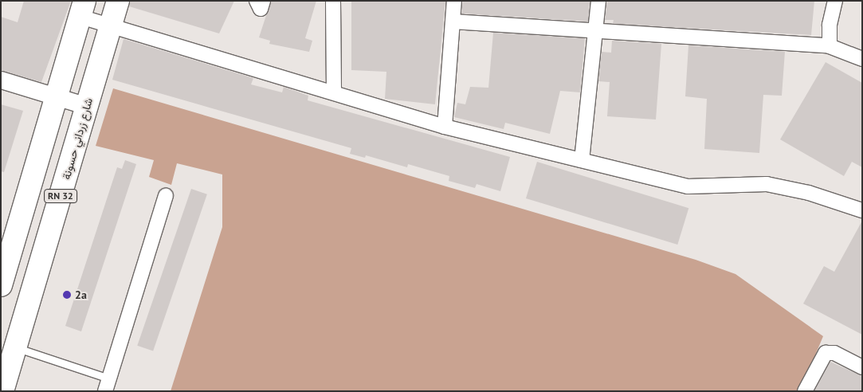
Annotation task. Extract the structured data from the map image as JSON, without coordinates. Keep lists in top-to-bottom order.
{
  "streets": {
    "main road": ["شارع زرداني حسونة", "RN 32"]
  },
  "places": ["2a"]
}
